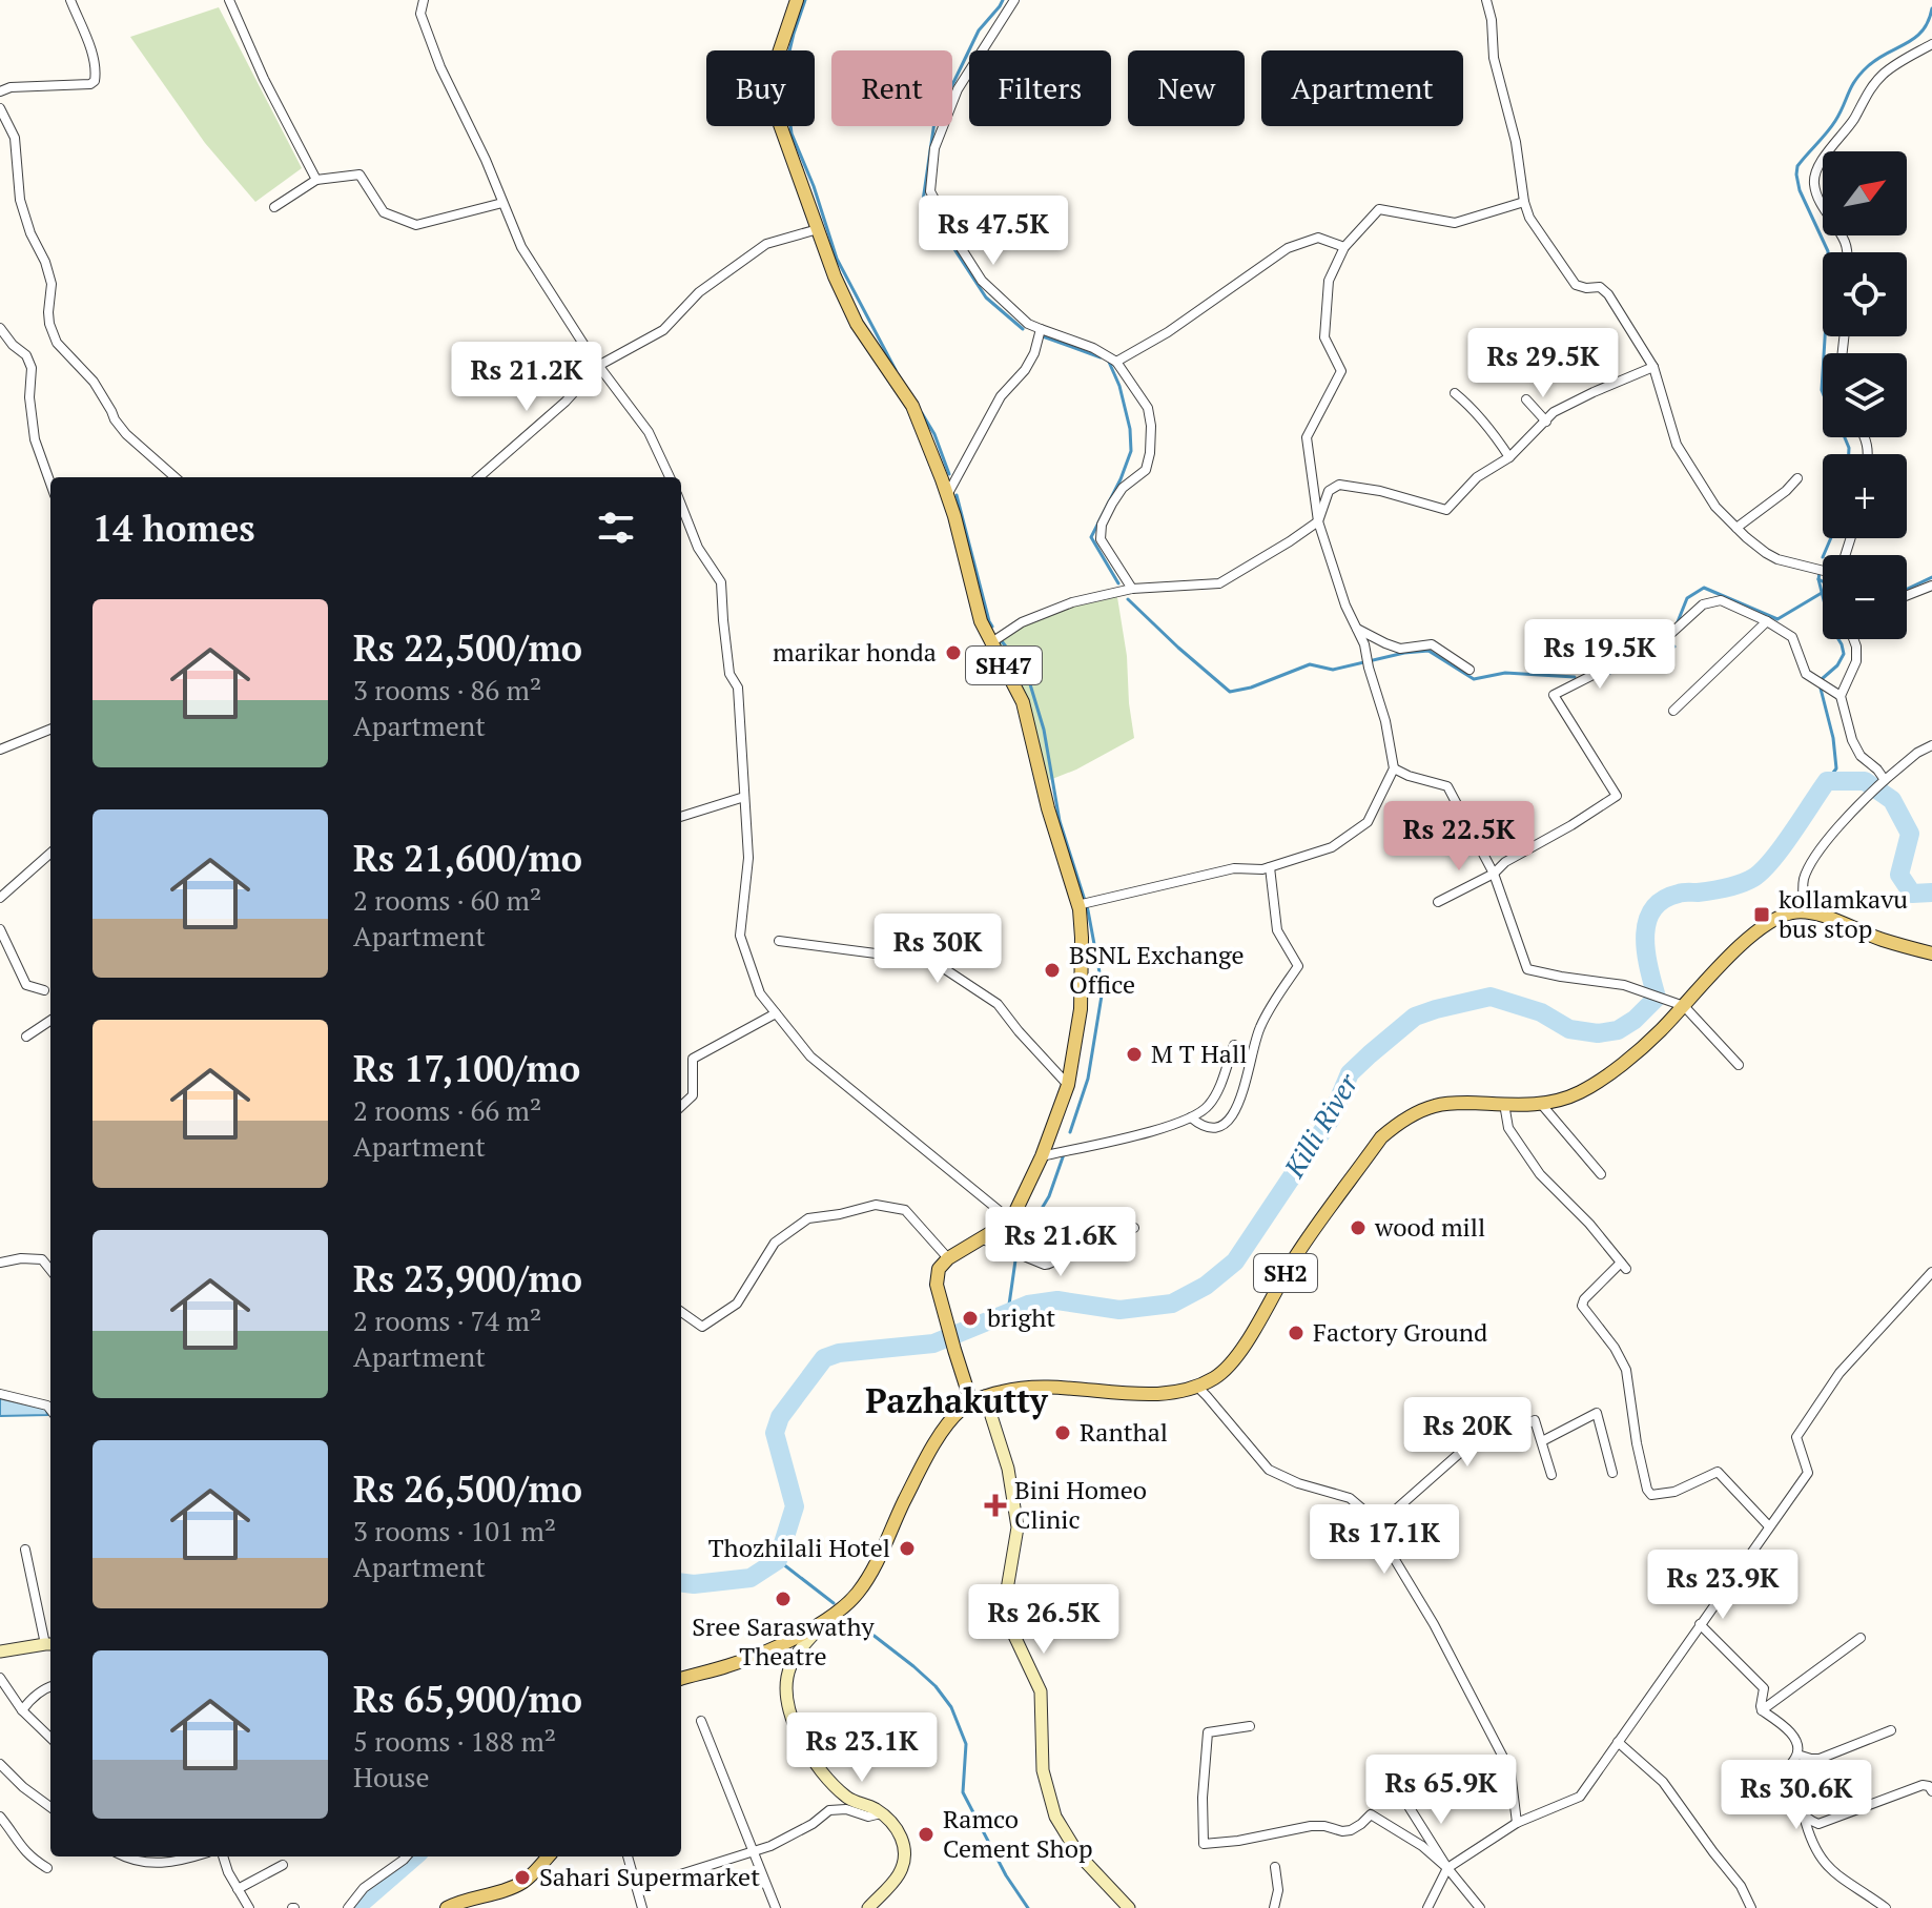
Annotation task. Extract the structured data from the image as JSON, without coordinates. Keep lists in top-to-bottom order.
{
  "streets": {
    "main road": ["SH47", "SH2"]
  },
  "districts": ["Pazhakutty"],
  "water": ["Killi River"],
  "places": {
    "other": [
      "marikar honda",
      "BSNL Exchange Office",
      "M T Hall",
      "wood mill",
      "bright",
      "Factory Ground",
      "Ranthal",
      "Thozhilali Hotel",
      "Sree Saraswathy Theatre",
      "Ramco Cement Shop",
      "Sahari Supermarket"
    ],
    "transit": ["kollamkavu bus stop"],
    "health": ["Bini Homeo Clinic"]
  },
  "north": "top right",
  "page": {
    "chip": [
      "Buy",
      "Rent",
      "Filters",
      "New",
      "Apartment"
    ],
    "map_buttons": ["+", "−"],
    "price": [
      "Rs 47.5K",
      "Rs 29.5K",
      "Rs 21.2K",
      "Rs 19.5K",
      "Rs 22.5K",
      "Rs 30K",
      "Rs 21.6K",
      "Rs 20K",
      "Rs 17.1K",
      "Rs 23.9K",
      "Rs 26.5K",
      "Rs 23.1K",
      "Rs 65.9K",
      "Rs 30.6K"
    ],
    "heading": "14 homes",
    "list": [
      {
        "name": "Rs 22,500/mo",
        "note": "3 rooms · 86 m² · Apartment"
      },
      {
        "name": "Rs 21,600/mo",
        "note": "2 rooms · 60 m² · Apartment"
      },
      {
        "name": "Rs 17,100/mo",
        "note": "2 rooms · 66 m² · Apartment"
      },
      {
        "name": "Rs 23,900/mo",
        "note": "2 rooms · 74 m² · Apartment"
      },
      {
        "name": "Rs 26,500/mo",
        "note": "3 rooms · 101 m² · Apartment"
      },
      {
        "name": "Rs 65,900/mo",
        "note": "5 rooms · 188 m² · House"
      }
    ]
  }
}
